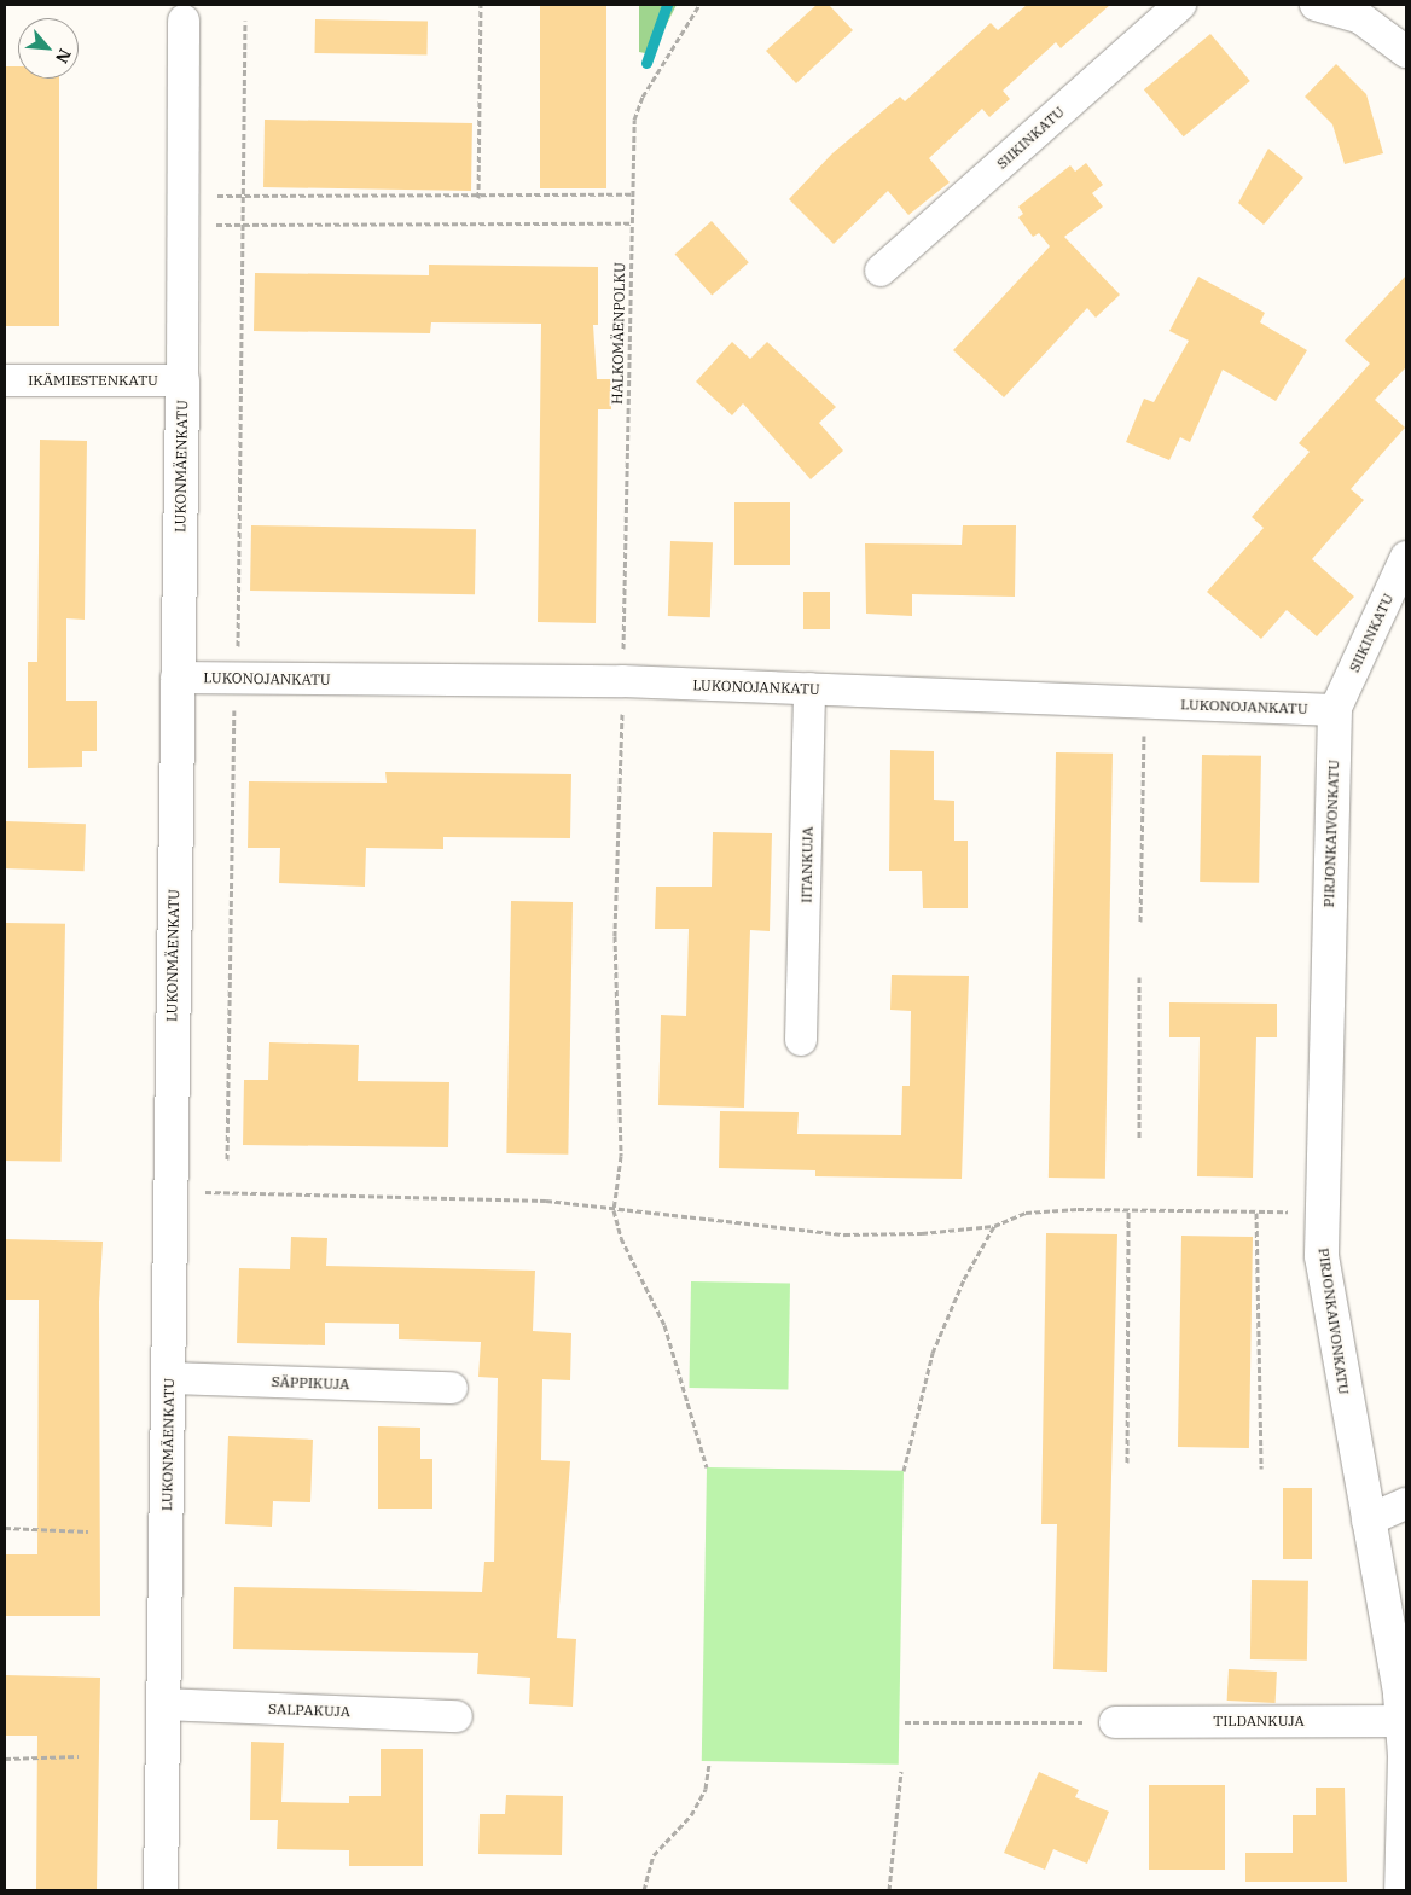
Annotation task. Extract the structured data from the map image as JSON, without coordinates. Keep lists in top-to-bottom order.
{
  "streets": {
    "street": [
      "SIIKINKATU",
      "IKÄMIESTENKATU",
      "LUKONMÄENKATU",
      "LUKONOJANKATU",
      "PIRJONKAIVONKATU",
      "IITANKUJA",
      "SÄPPIKUJA",
      "SALPAKUJA",
      "TILDANKUJA"
    ],
    "path": ["HALKOMÄENPOLKU"]
  },
  "crossings": [
    ["SIIKINKATU", "LUKONOJANKATU"],
    ["SIIKINKATU", "PIRJONKAIVONKATU"],
    ["HALKOMÄENPOLKU", "LUKONOJANKATU"],
    ["IKÄMIESTENKATU", "LUKONMÄENKATU"],
    ["LUKONMÄENKATU", "LUKONOJANKATU"],
    ["LUKONMÄENKATU", "SÄPPIKUJA"],
    ["LUKONMÄENKATU", "SALPAKUJA"],
    ["LUKONOJANKATU", "PIRJONKAIVONKATU"],
    ["LUKONOJANKATU", "IITANKUJA"],
    ["PIRJONKAIVONKATU", "TILDANKUJA"]
  ],
  "north": "bottom right"
}
